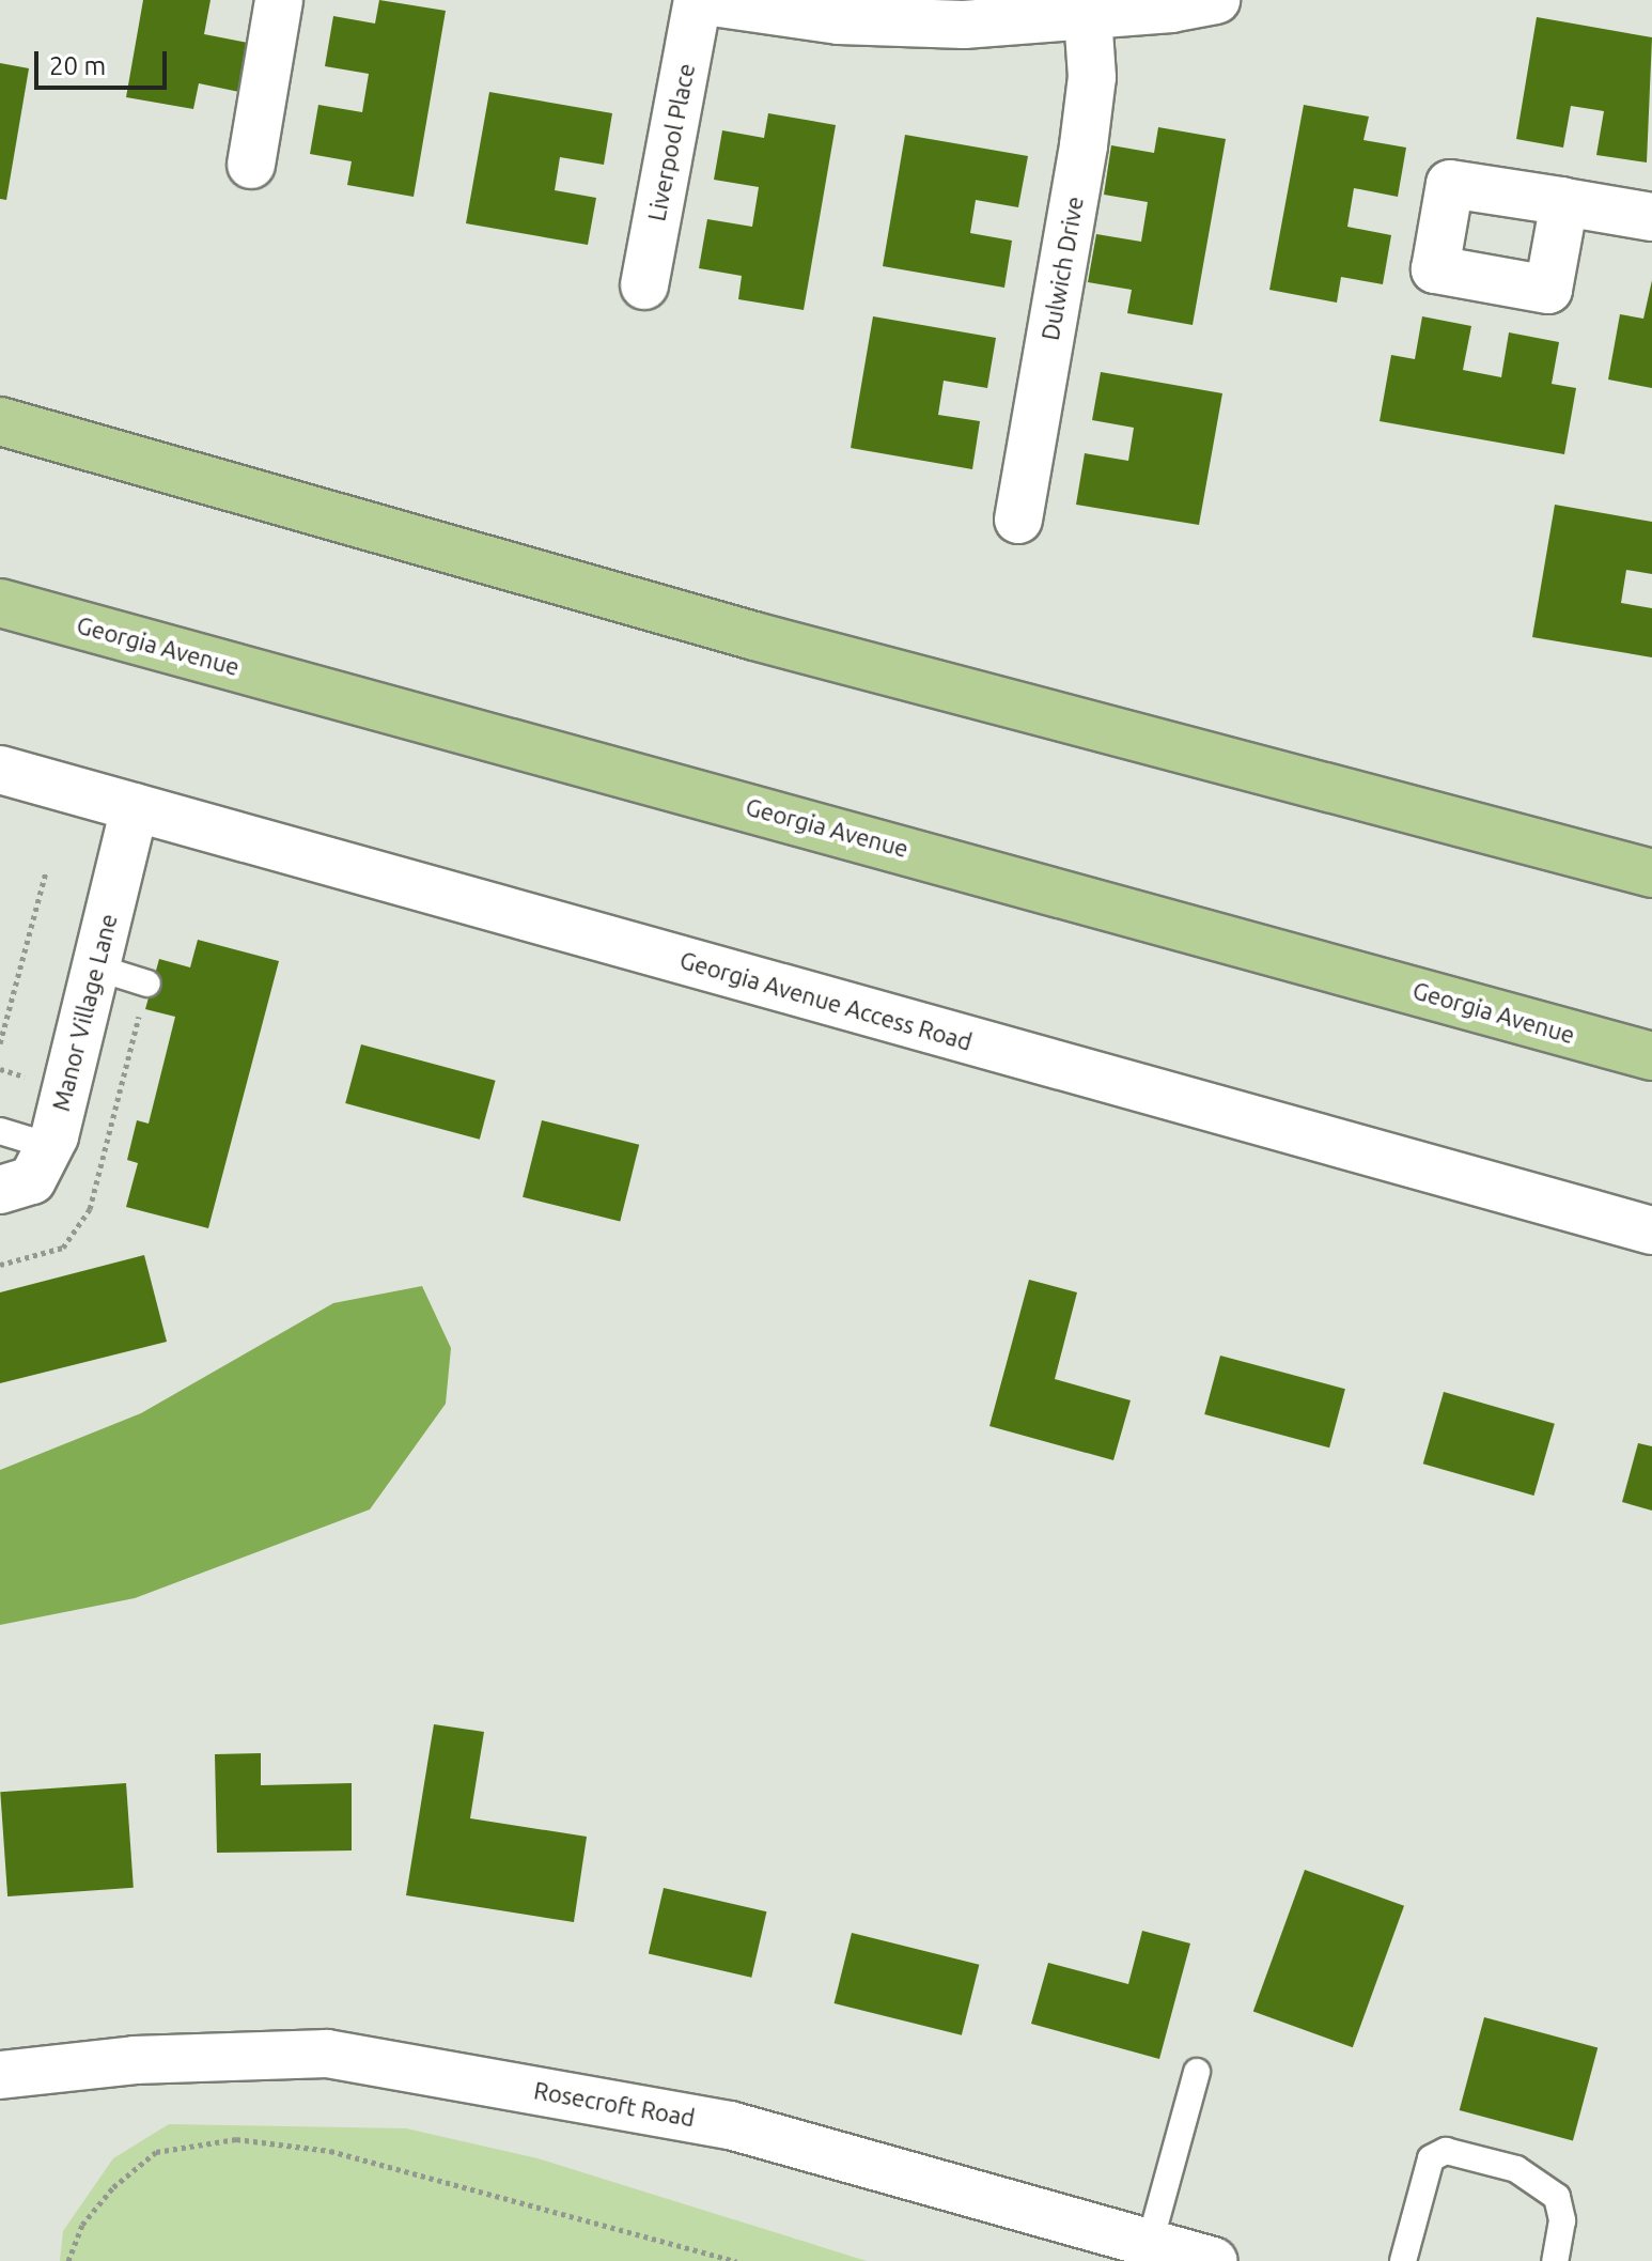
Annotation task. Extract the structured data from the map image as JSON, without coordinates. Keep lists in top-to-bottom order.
{
  "streets": {
    "main road": ["Georgia Avenue"],
    "street": [
      "Liverpool Place",
      "Dulwich Drive",
      "Georgia Avenue Access Road",
      "Manor Village Lane",
      "Rosecroft Road"
    ]
  },
  "crossings": [
    ["Georgia Avenue Access Road", "Manor Village Lane"]
  ],
  "scale_bar": "20 m"
}
